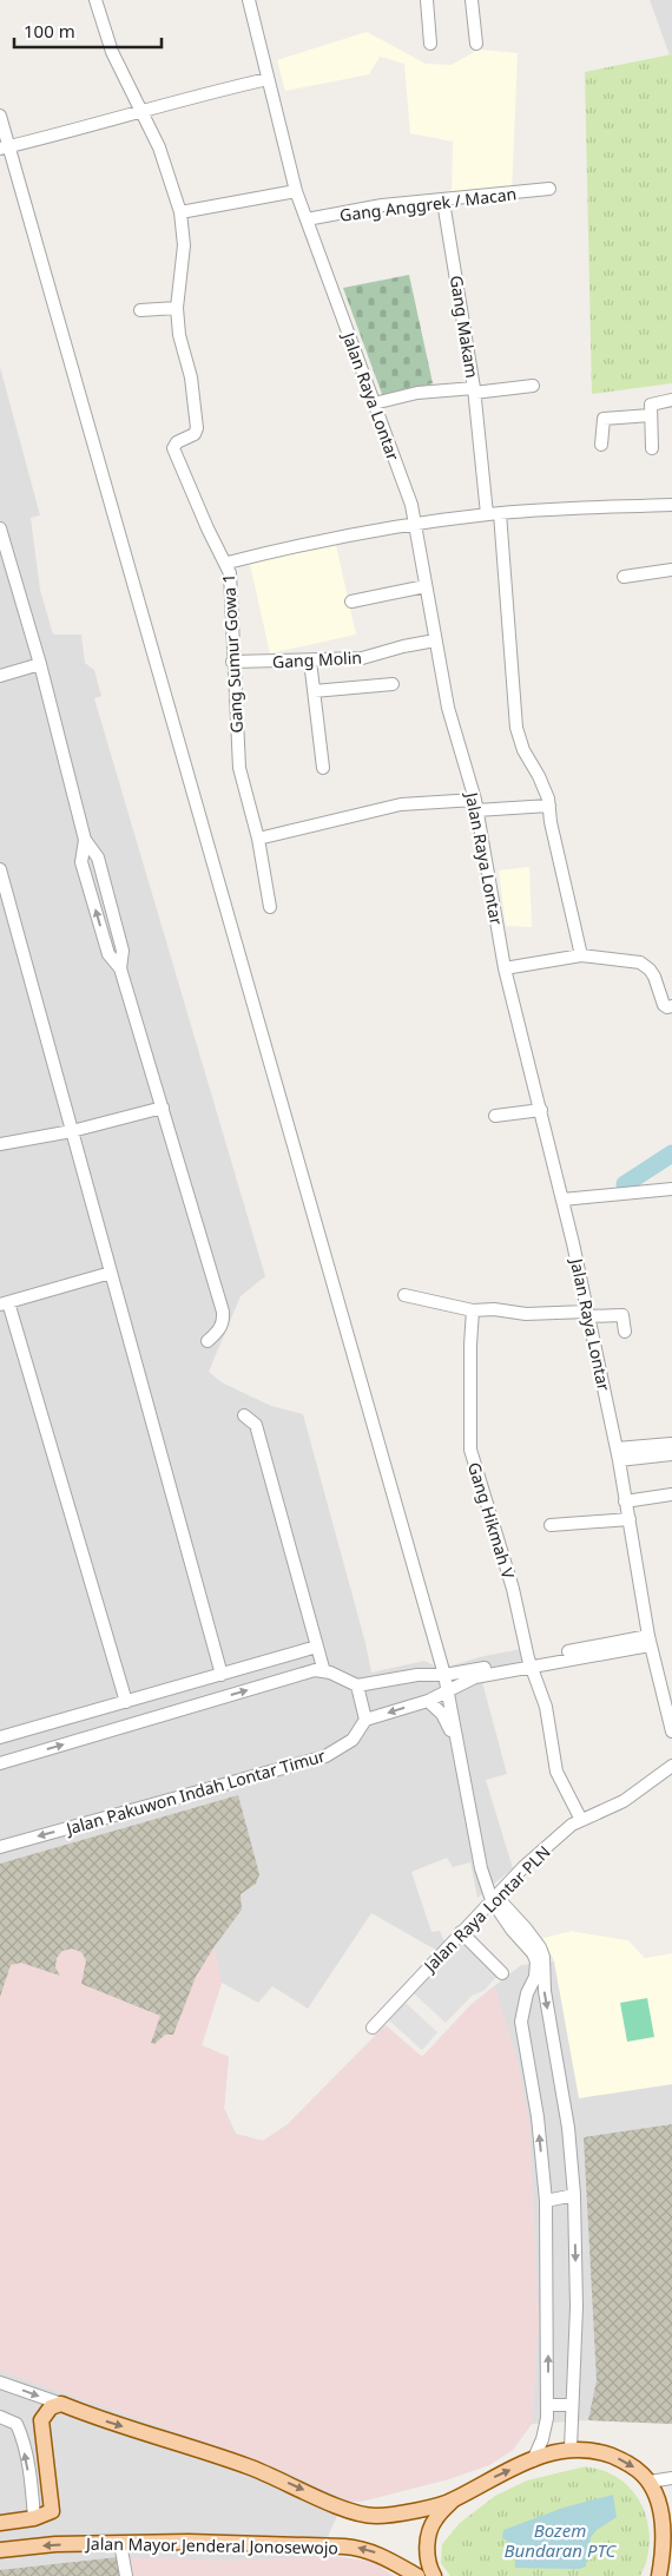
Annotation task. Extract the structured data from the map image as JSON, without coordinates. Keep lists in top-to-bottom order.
{
  "streets": {
    "main road": ["Jalan Mayor Jenderal Jonosewojo"],
    "street": [
      "Gang Anggrek / Macan",
      "Gang Makam",
      "Jalan Raya Lontar",
      "Gang Sumur Gowa 1",
      "Gang Molin",
      "Gang Hikmah V",
      "Jalan Pakuwon Indah Lontar Timur",
      "Jalan Raya Lontar PLN"
    ]
  },
  "crossings": [
    ["Gang Anggrek / Macan", "Gang Makam"],
    ["Gang Anggrek / Macan", "Jalan Raya Lontar"],
    ["Gang Makam", "Jalan Raya Lontar"],
    ["Jalan Raya Lontar", "Gang Molin"],
    ["Gang Sumur Gowa 1", "Gang Molin"],
    ["Gang Hikmah V", "Jalan Raya Lontar PLN"]
  ],
  "water": ["Bozem Bundaran PTC"],
  "scale_bar": "100 m"
}
